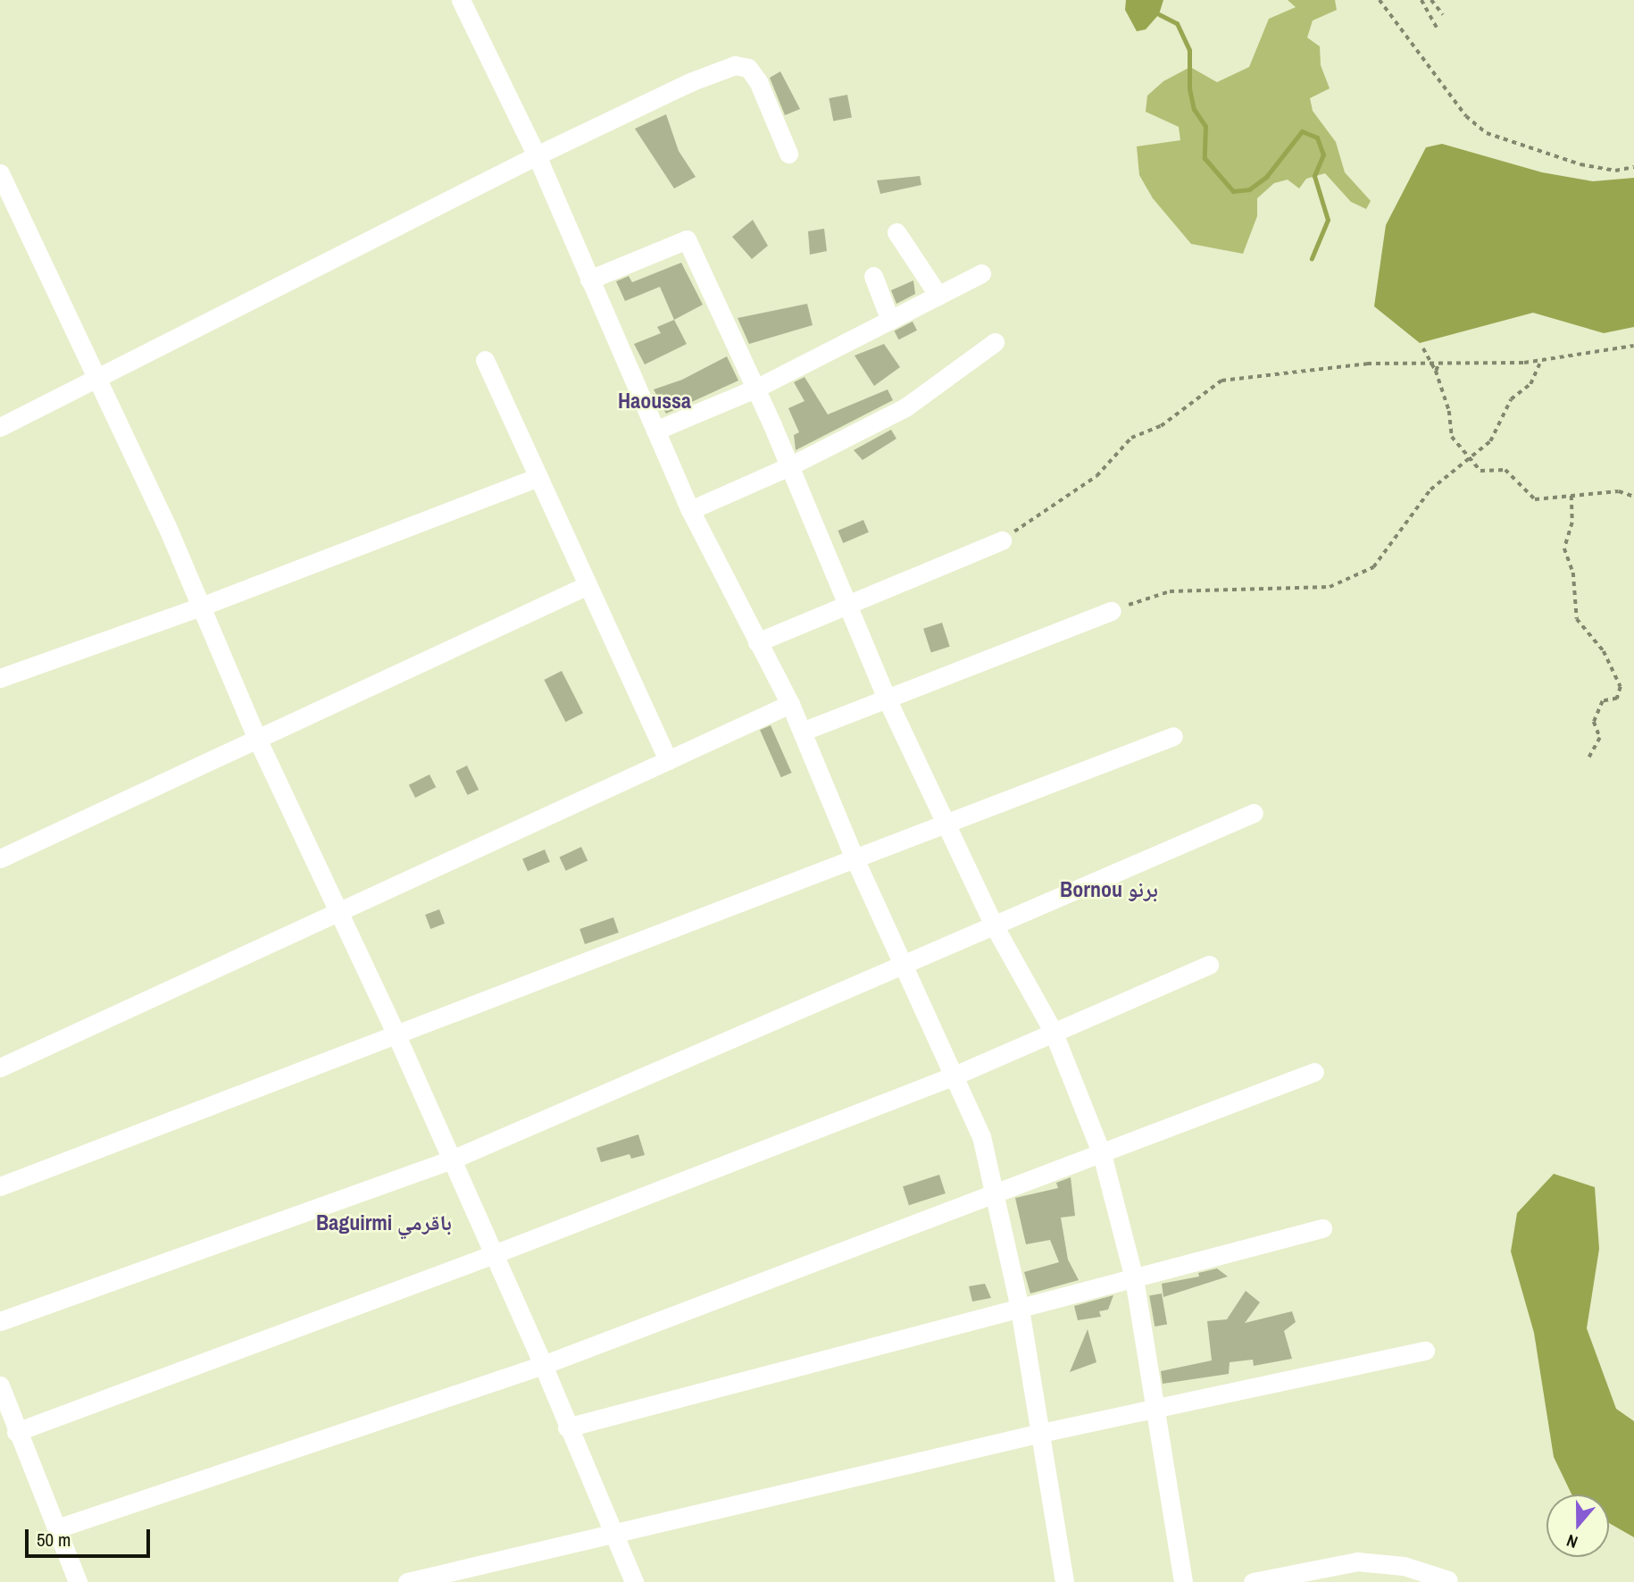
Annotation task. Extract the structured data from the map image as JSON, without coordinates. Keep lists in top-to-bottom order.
{
  "districts": ["Haoussa", "Bornou برنو", "Baguirmi باقرمي"],
  "scale_bar": "50 m",
  "north": "bottom"
}
